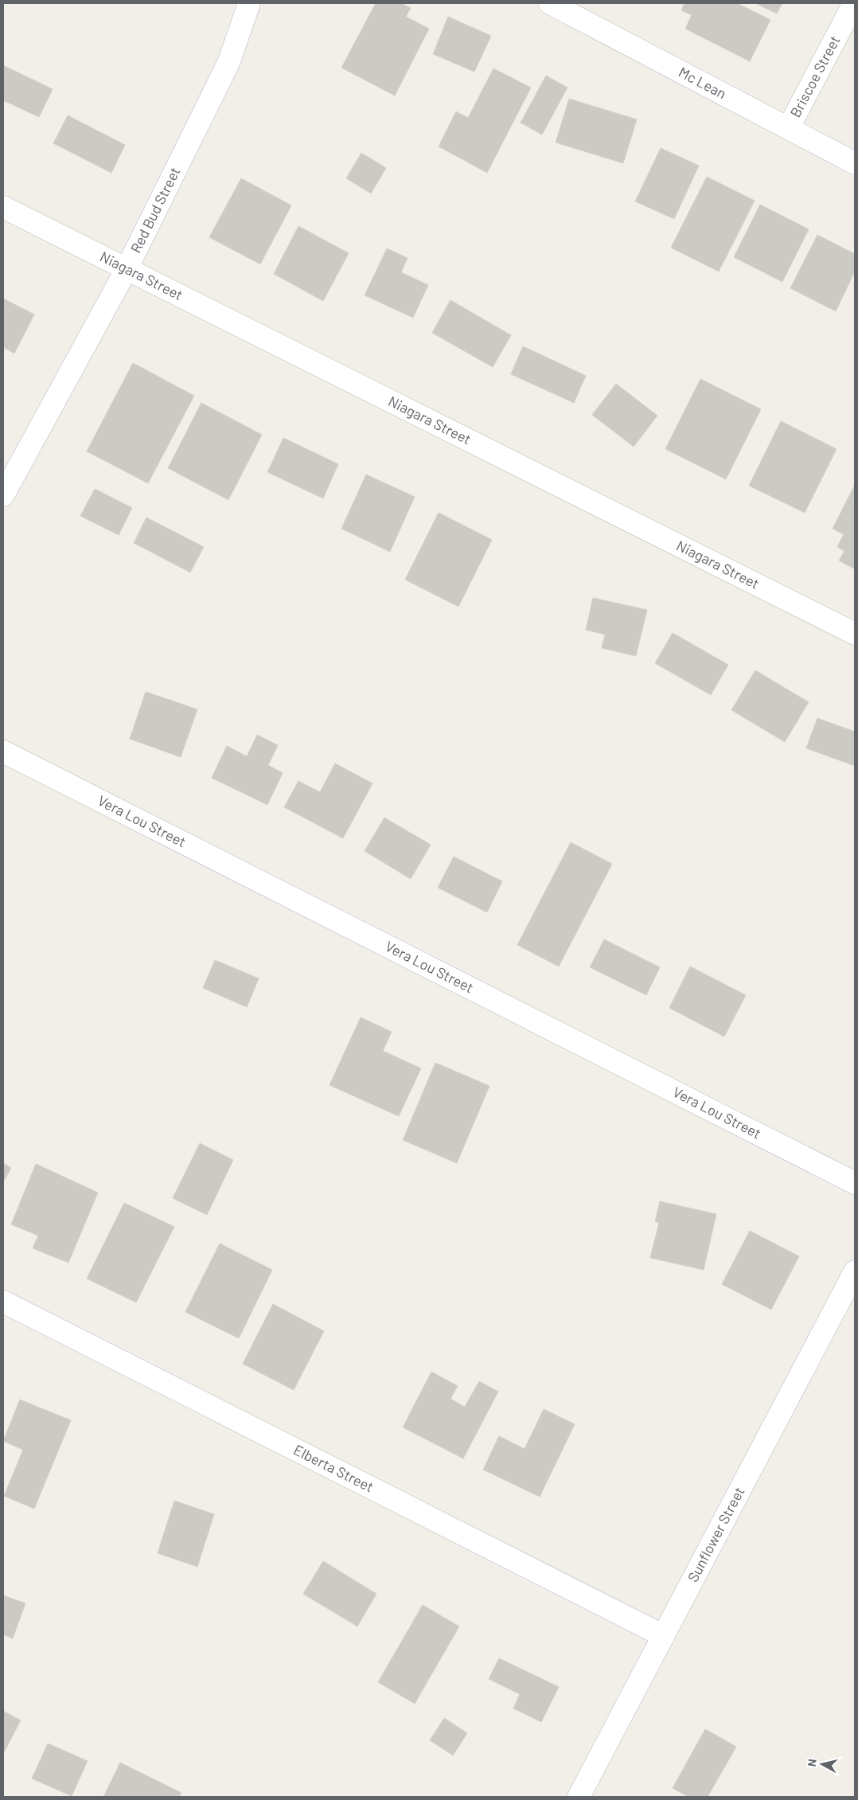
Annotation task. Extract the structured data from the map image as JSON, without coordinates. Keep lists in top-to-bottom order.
{
  "streets": {
    "street": [
      "Briscoe Street",
      "Mc Lean",
      "Red Bud Street",
      "Niagara Street",
      "Vera Lou Street",
      "Elberta Street",
      "Sunflower Street"
    ]
  },
  "crossings": [
    ["Briscoe Street", "Mc Lean"],
    ["Red Bud Street", "Niagara Street"],
    ["Elberta Street", "Sunflower Street"]
  ],
  "north": "left"
}
